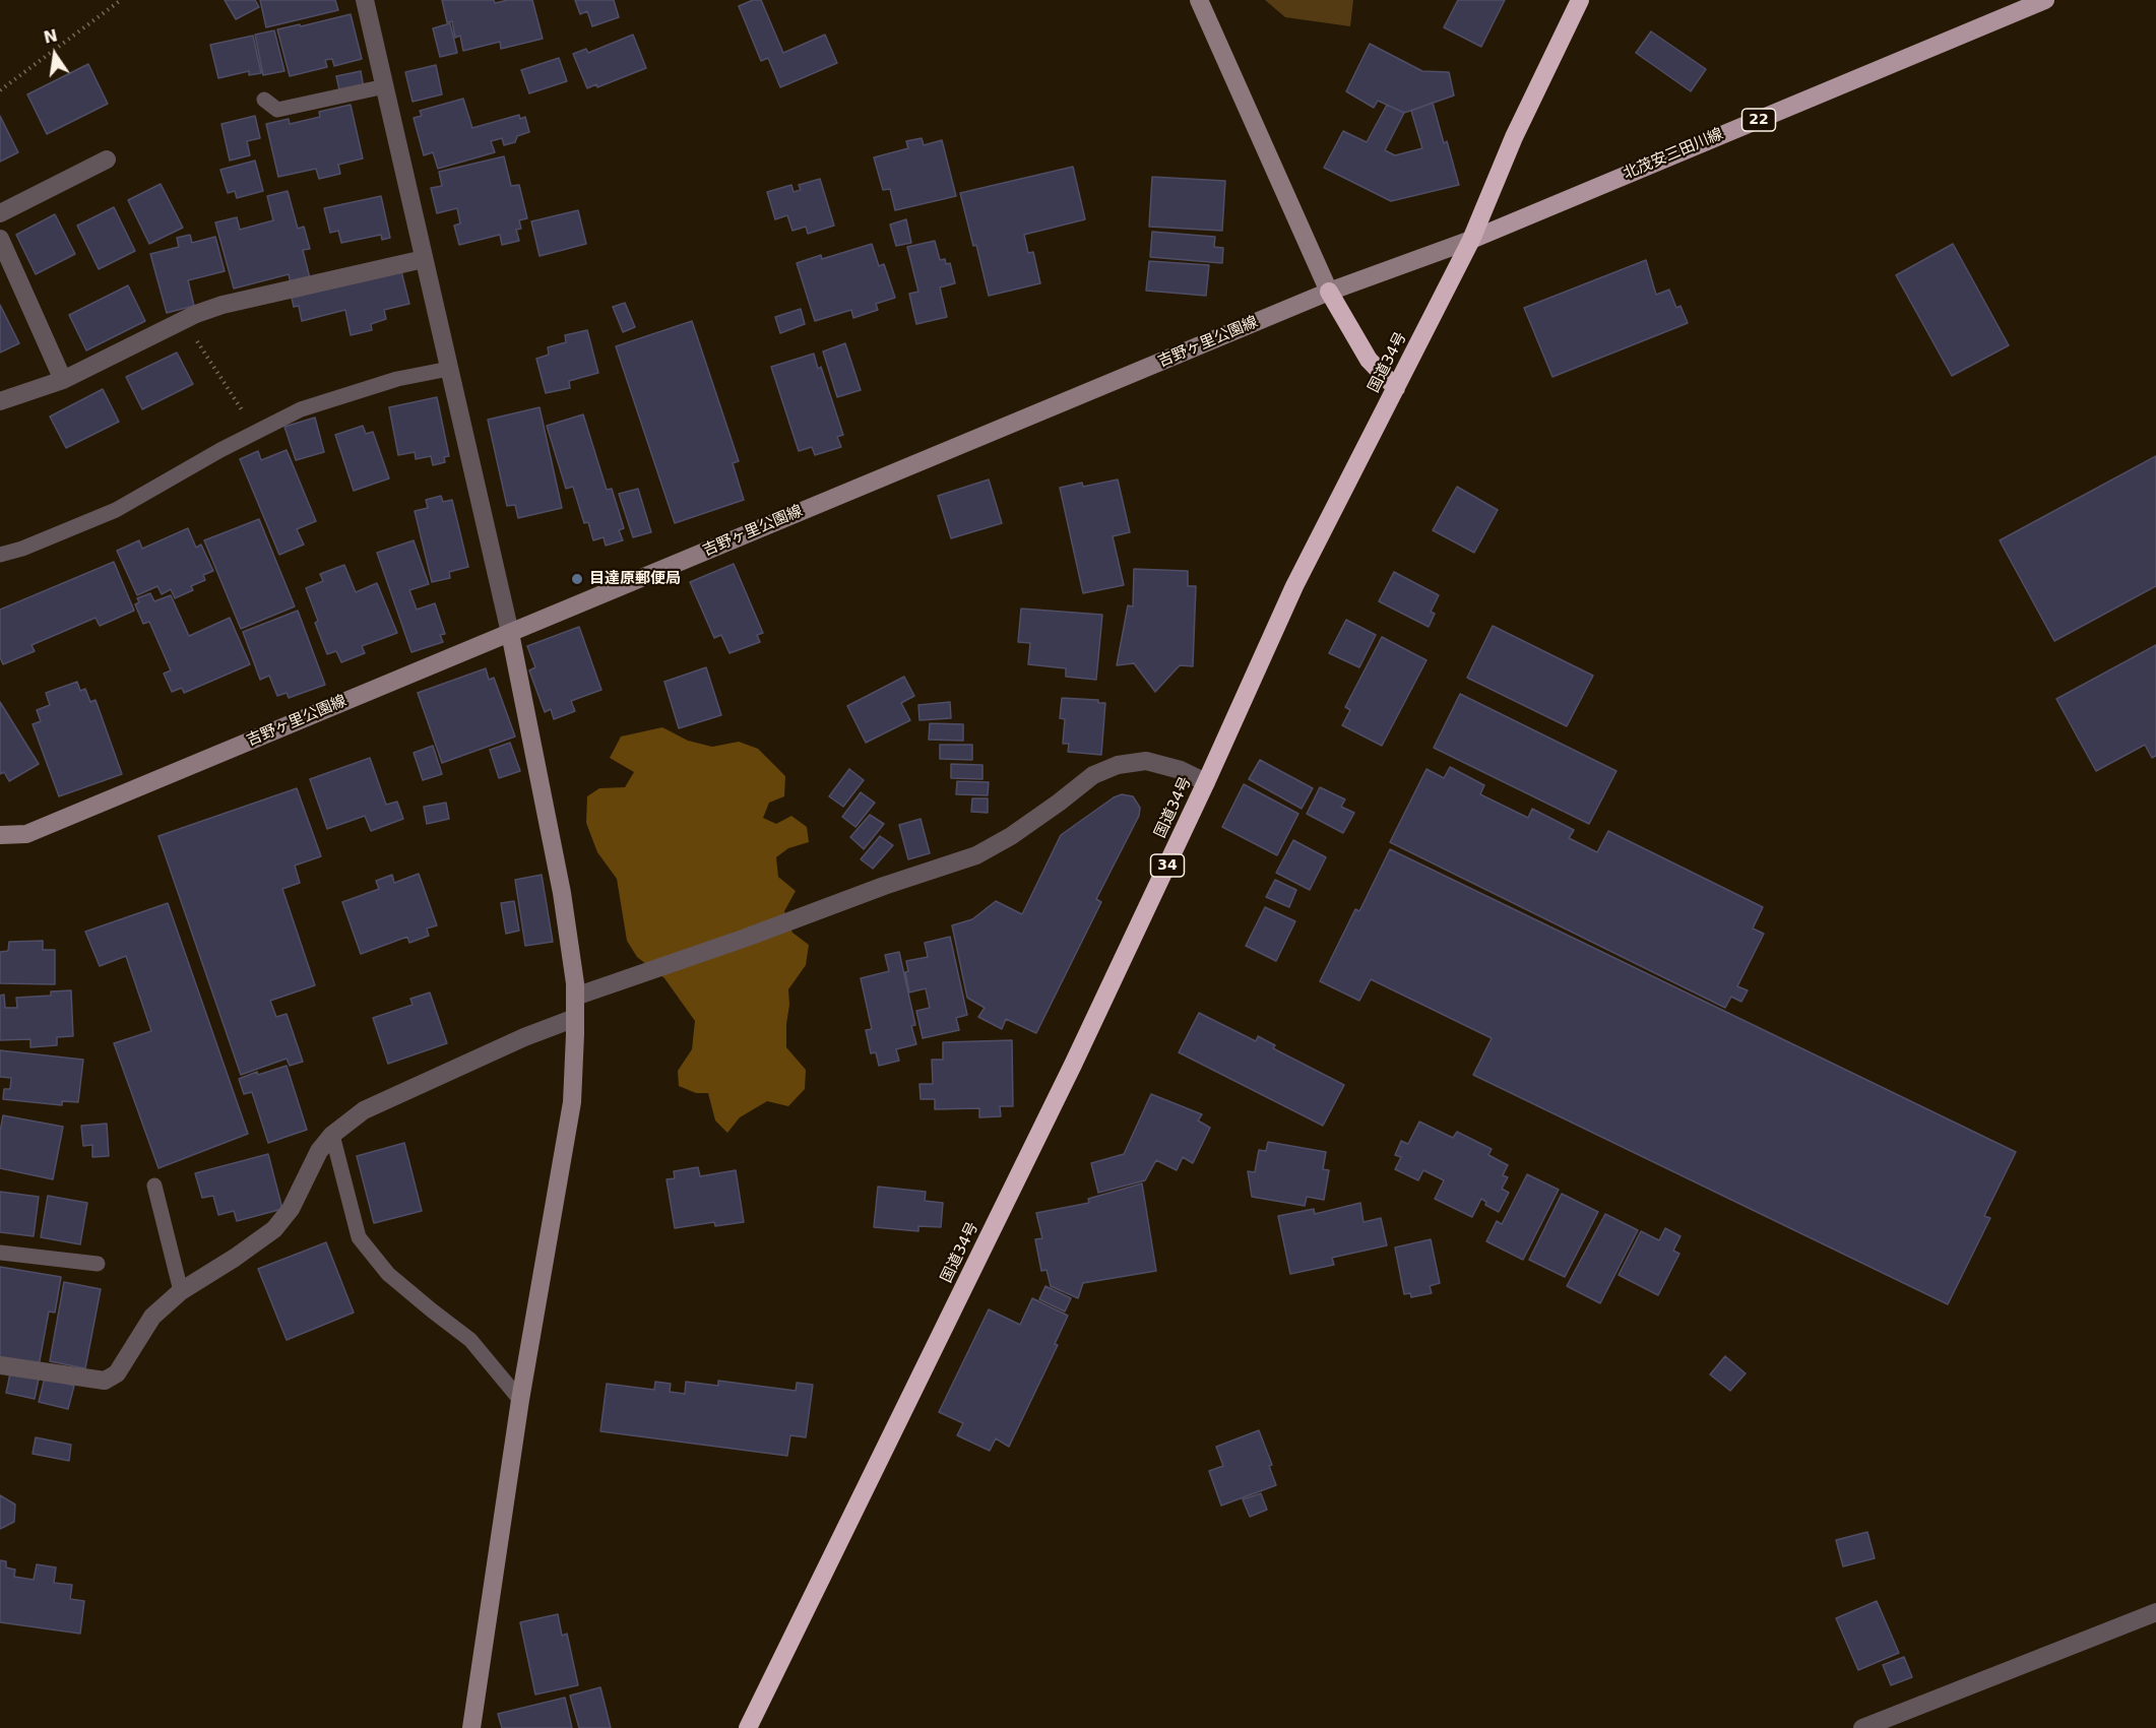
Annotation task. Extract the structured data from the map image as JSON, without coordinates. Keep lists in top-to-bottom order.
{
  "streets": {
    "highway": ["国道34号", "34"],
    "main road": ["22", "北茂安三田川線", "吉野ヶ里公園線"]
  },
  "crossings": [
    ["北茂安三田川線", "吉野ヶ里公園線"],
    ["北茂安三田川線", "国道34号"],
    ["吉野ヶ里公園線", "国道34号"]
  ],
  "places": ["目達原郵便局"],
  "north": "top"
}
